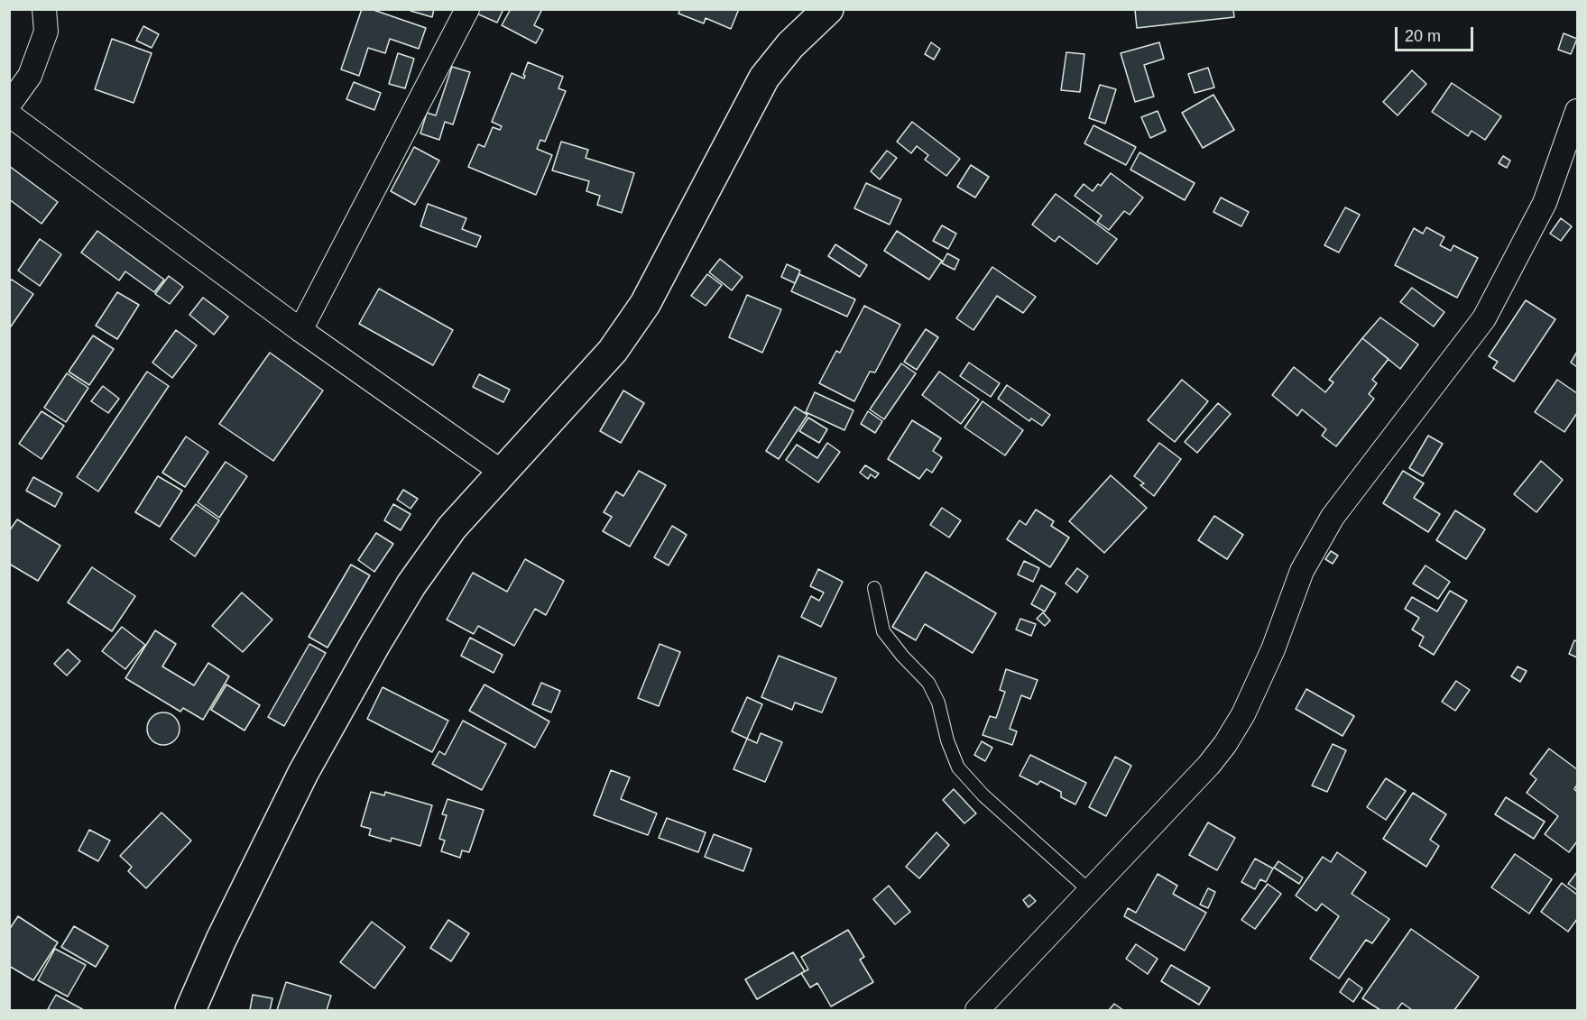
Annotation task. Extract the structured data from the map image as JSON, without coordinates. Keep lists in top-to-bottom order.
{
  "scale_bar": "20 m"
}
